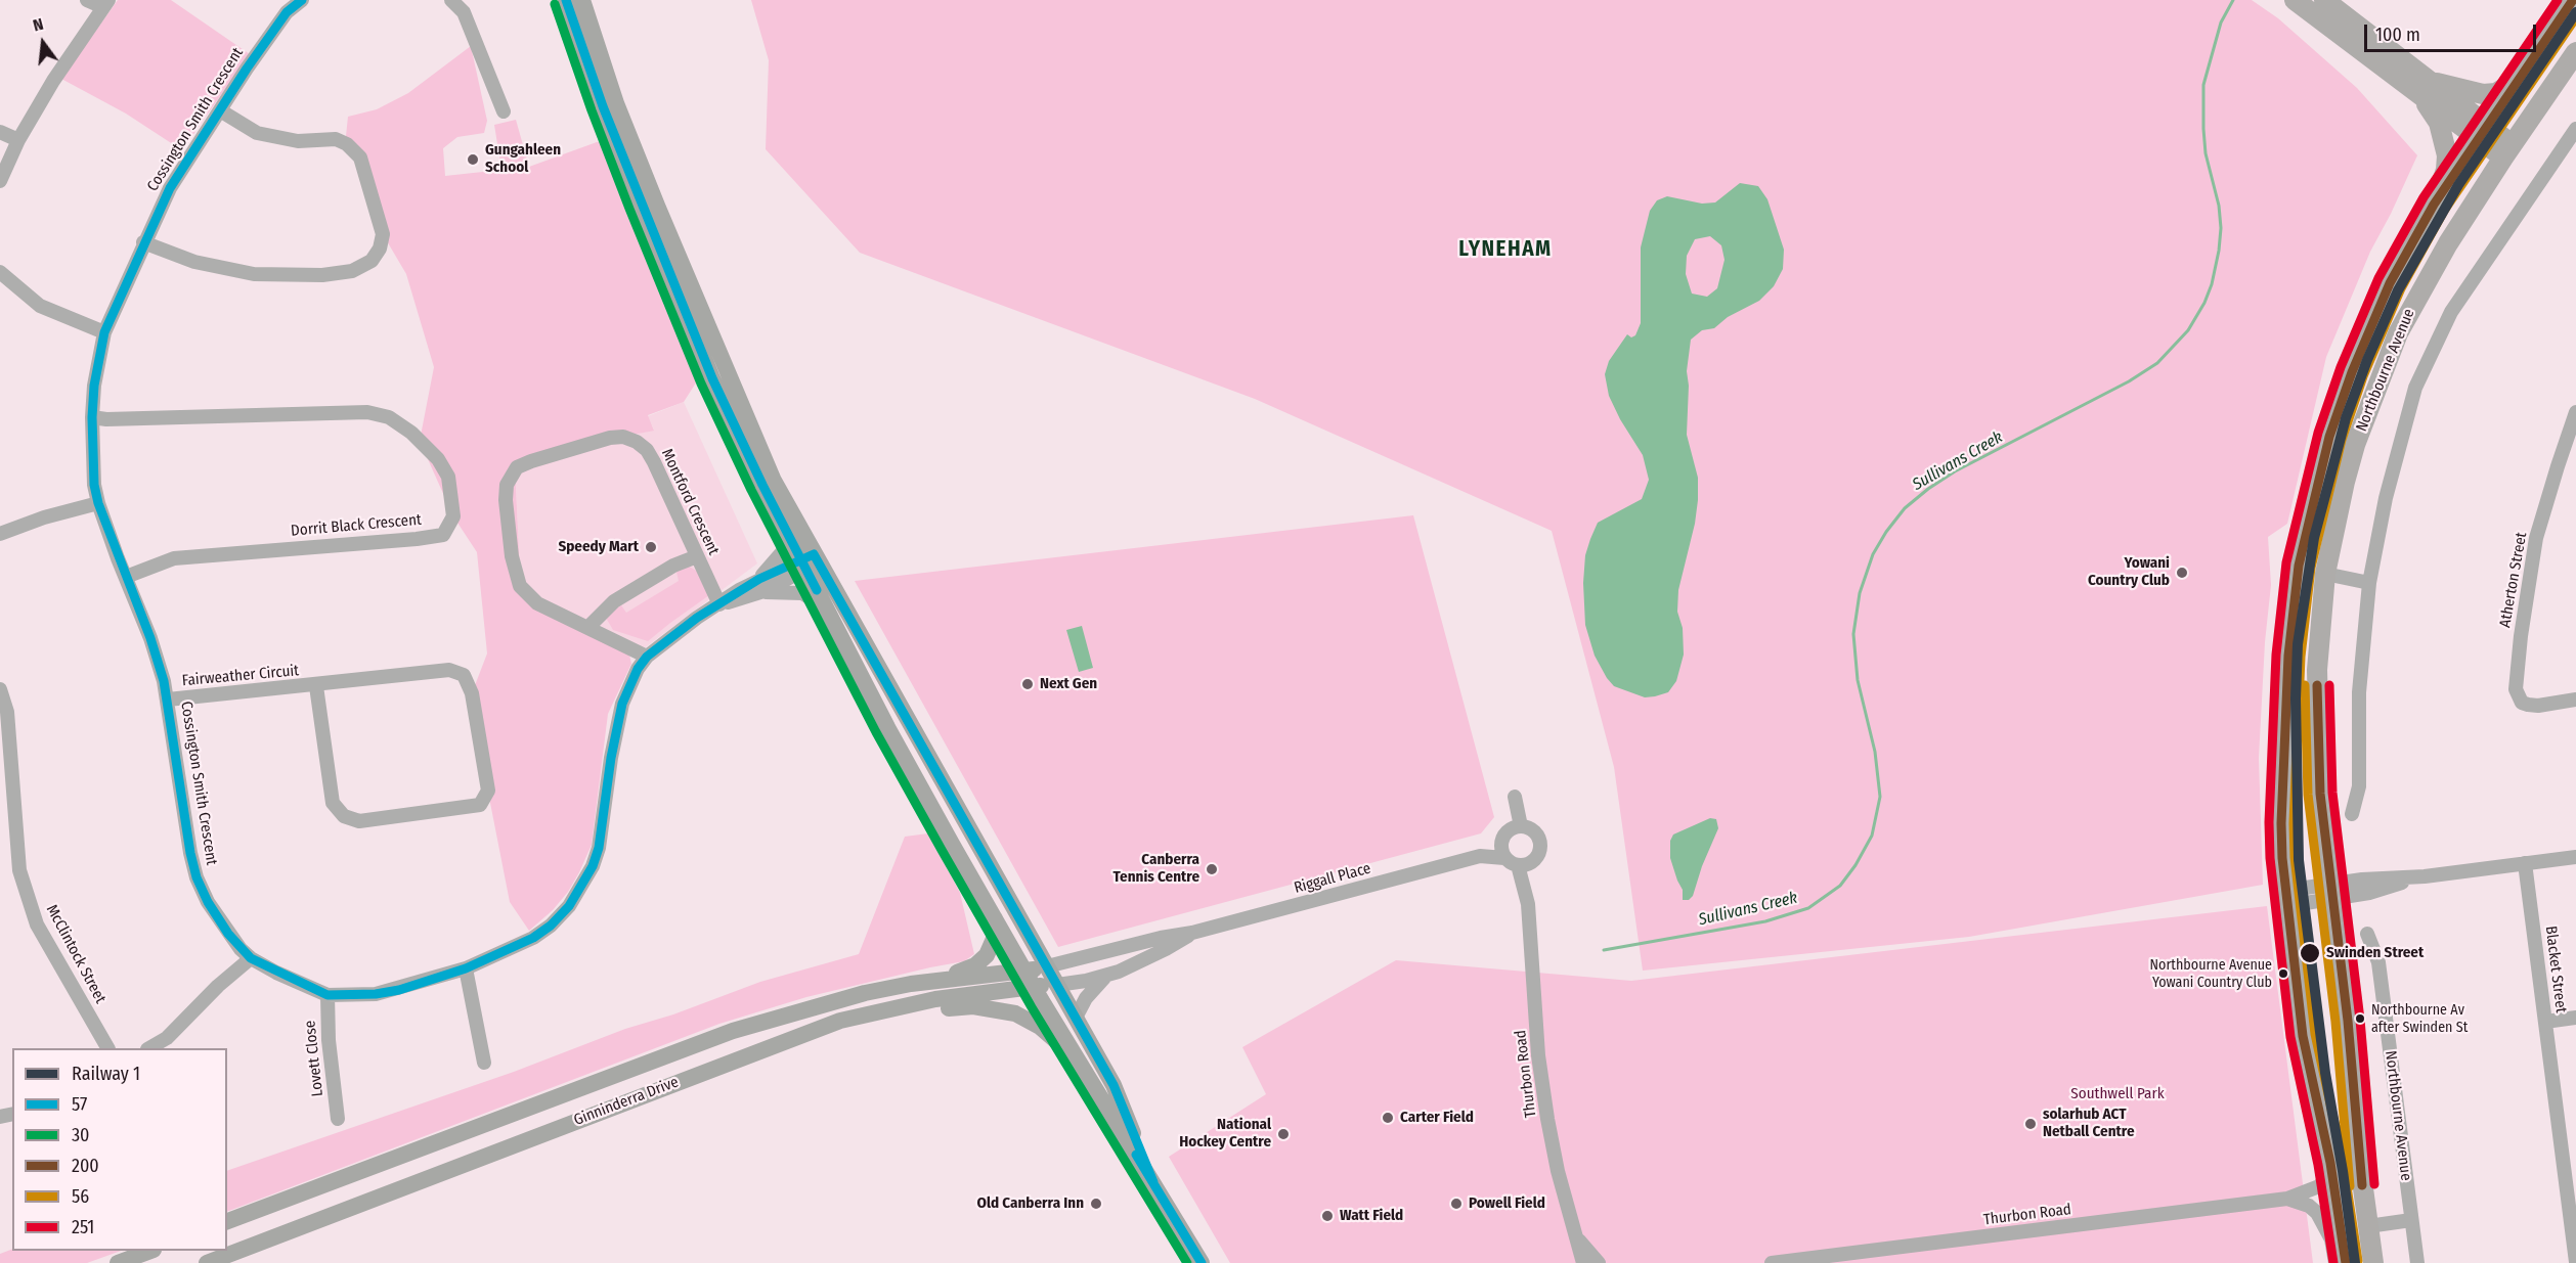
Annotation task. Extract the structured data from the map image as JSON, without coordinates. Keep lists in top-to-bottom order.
{
  "streets": {
    "highway": ["Northbourne Avenue"],
    "main road": ["Ginninderra Drive"],
    "street": [
      "Cossington Smith Crescent",
      "Montford Crescent",
      "Dorrit Black Crescent",
      "Atherton Street",
      "Fairweather Circuit",
      "Riggall Place",
      "McClintock Street",
      "Blacket Street",
      "Lovett Close",
      "Thurbon Road"
    ]
  },
  "crossings": [
    ["Cossington Smith Crescent", "Montford Crescent"],
    ["Cossington Smith Crescent", "Dorrit Black Crescent"],
    ["Cossington Smith Crescent", "Fairweather Circuit"],
    ["Cossington Smith Crescent", "Lovett Close"],
    ["Northbourne Avenue", "Thurbon Road"],
    ["Riggall Place", "Thurbon Road"],
    ["Riggall Place", "Ginninderra Drive"]
  ],
  "districts": ["LYNEHAM"],
  "water": ["Sullivans Creek"],
  "parks": ["Southwell Park"],
  "places": [
    "Gungahleen School",
    "Speedy Mart",
    "Yowani Country Club",
    "Next Gen",
    "Canberra Tennis Centre",
    "Swinden Street",
    "Northbourne Avenue Yowani Country Club",
    "Northbourne Av after Swinden St",
    "Carter Field",
    "solarhub ACT Netball Centre",
    "National Hockey Centre",
    "Old Canberra Inn",
    "Powell Field",
    "Watt Field"
  ],
  "lines": [
    "transit line 57",
    "transit line 200",
    "transit line 251",
    "transit line 30",
    "rail line 1",
    "transit line 56"
  ],
  "legend": [
    "Railway 1",
    "57",
    "30",
    "200",
    "56",
    "251"
  ],
  "scale_bar": "100 m",
  "north": "top"
}
